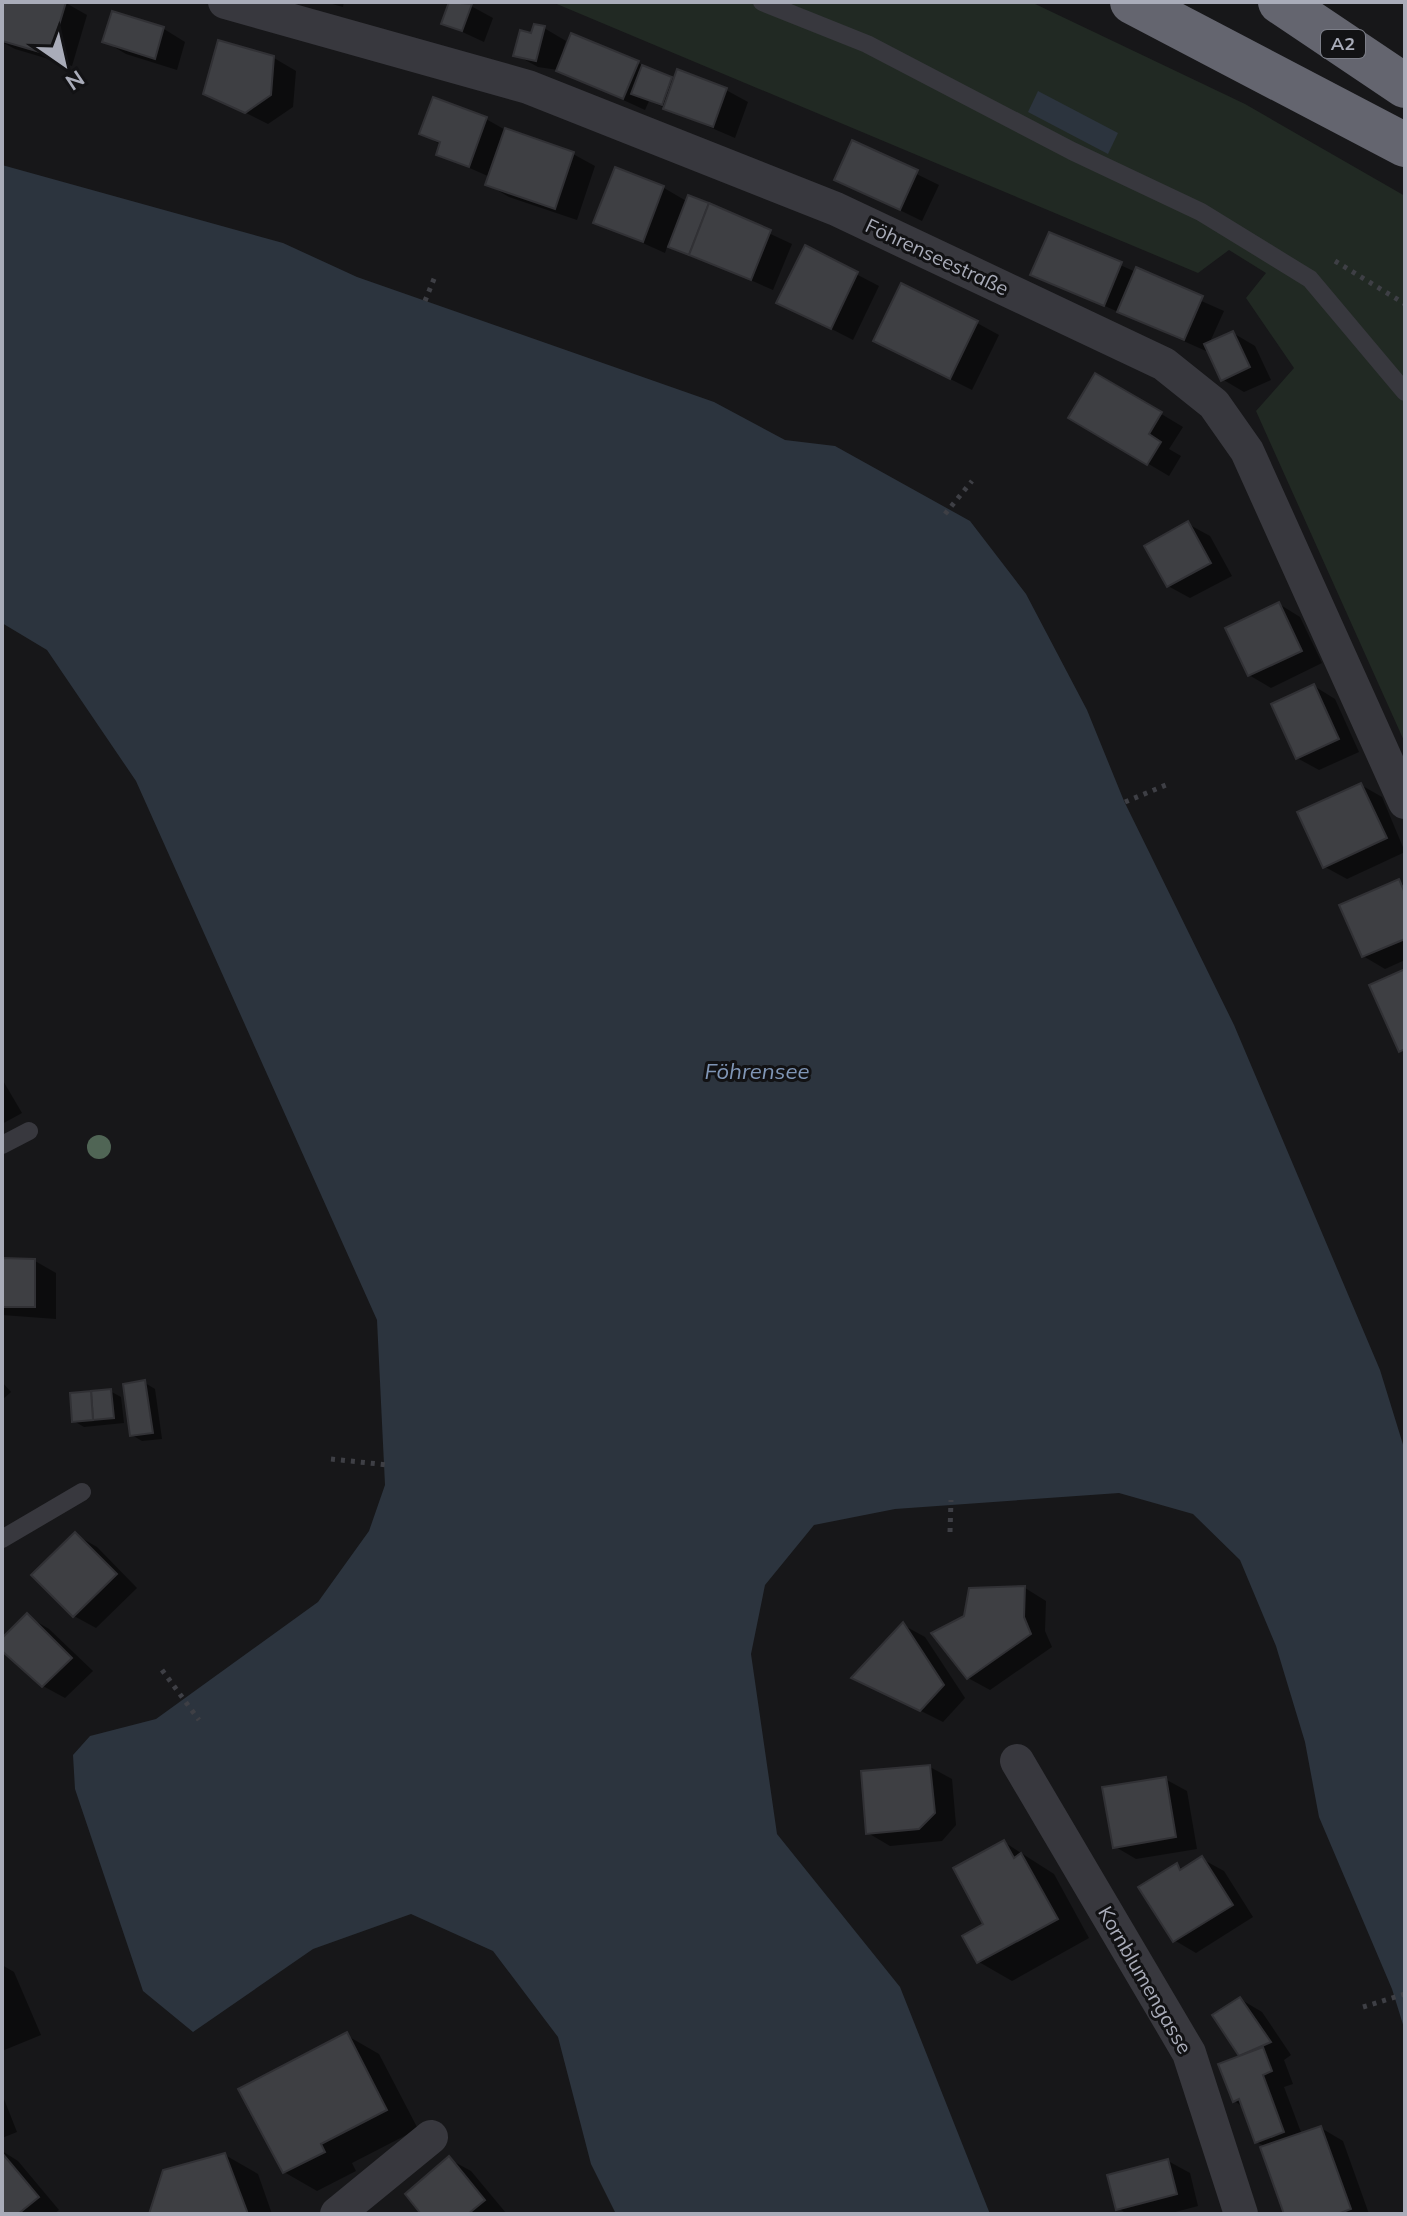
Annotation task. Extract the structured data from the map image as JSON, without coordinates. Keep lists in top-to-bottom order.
{
  "streets": {
    "highway": ["A2"],
    "street": ["Föhrenseestraße", "Kornblumengasse"]
  },
  "water": ["Föhrensee"],
  "north": "bottom right"
}
